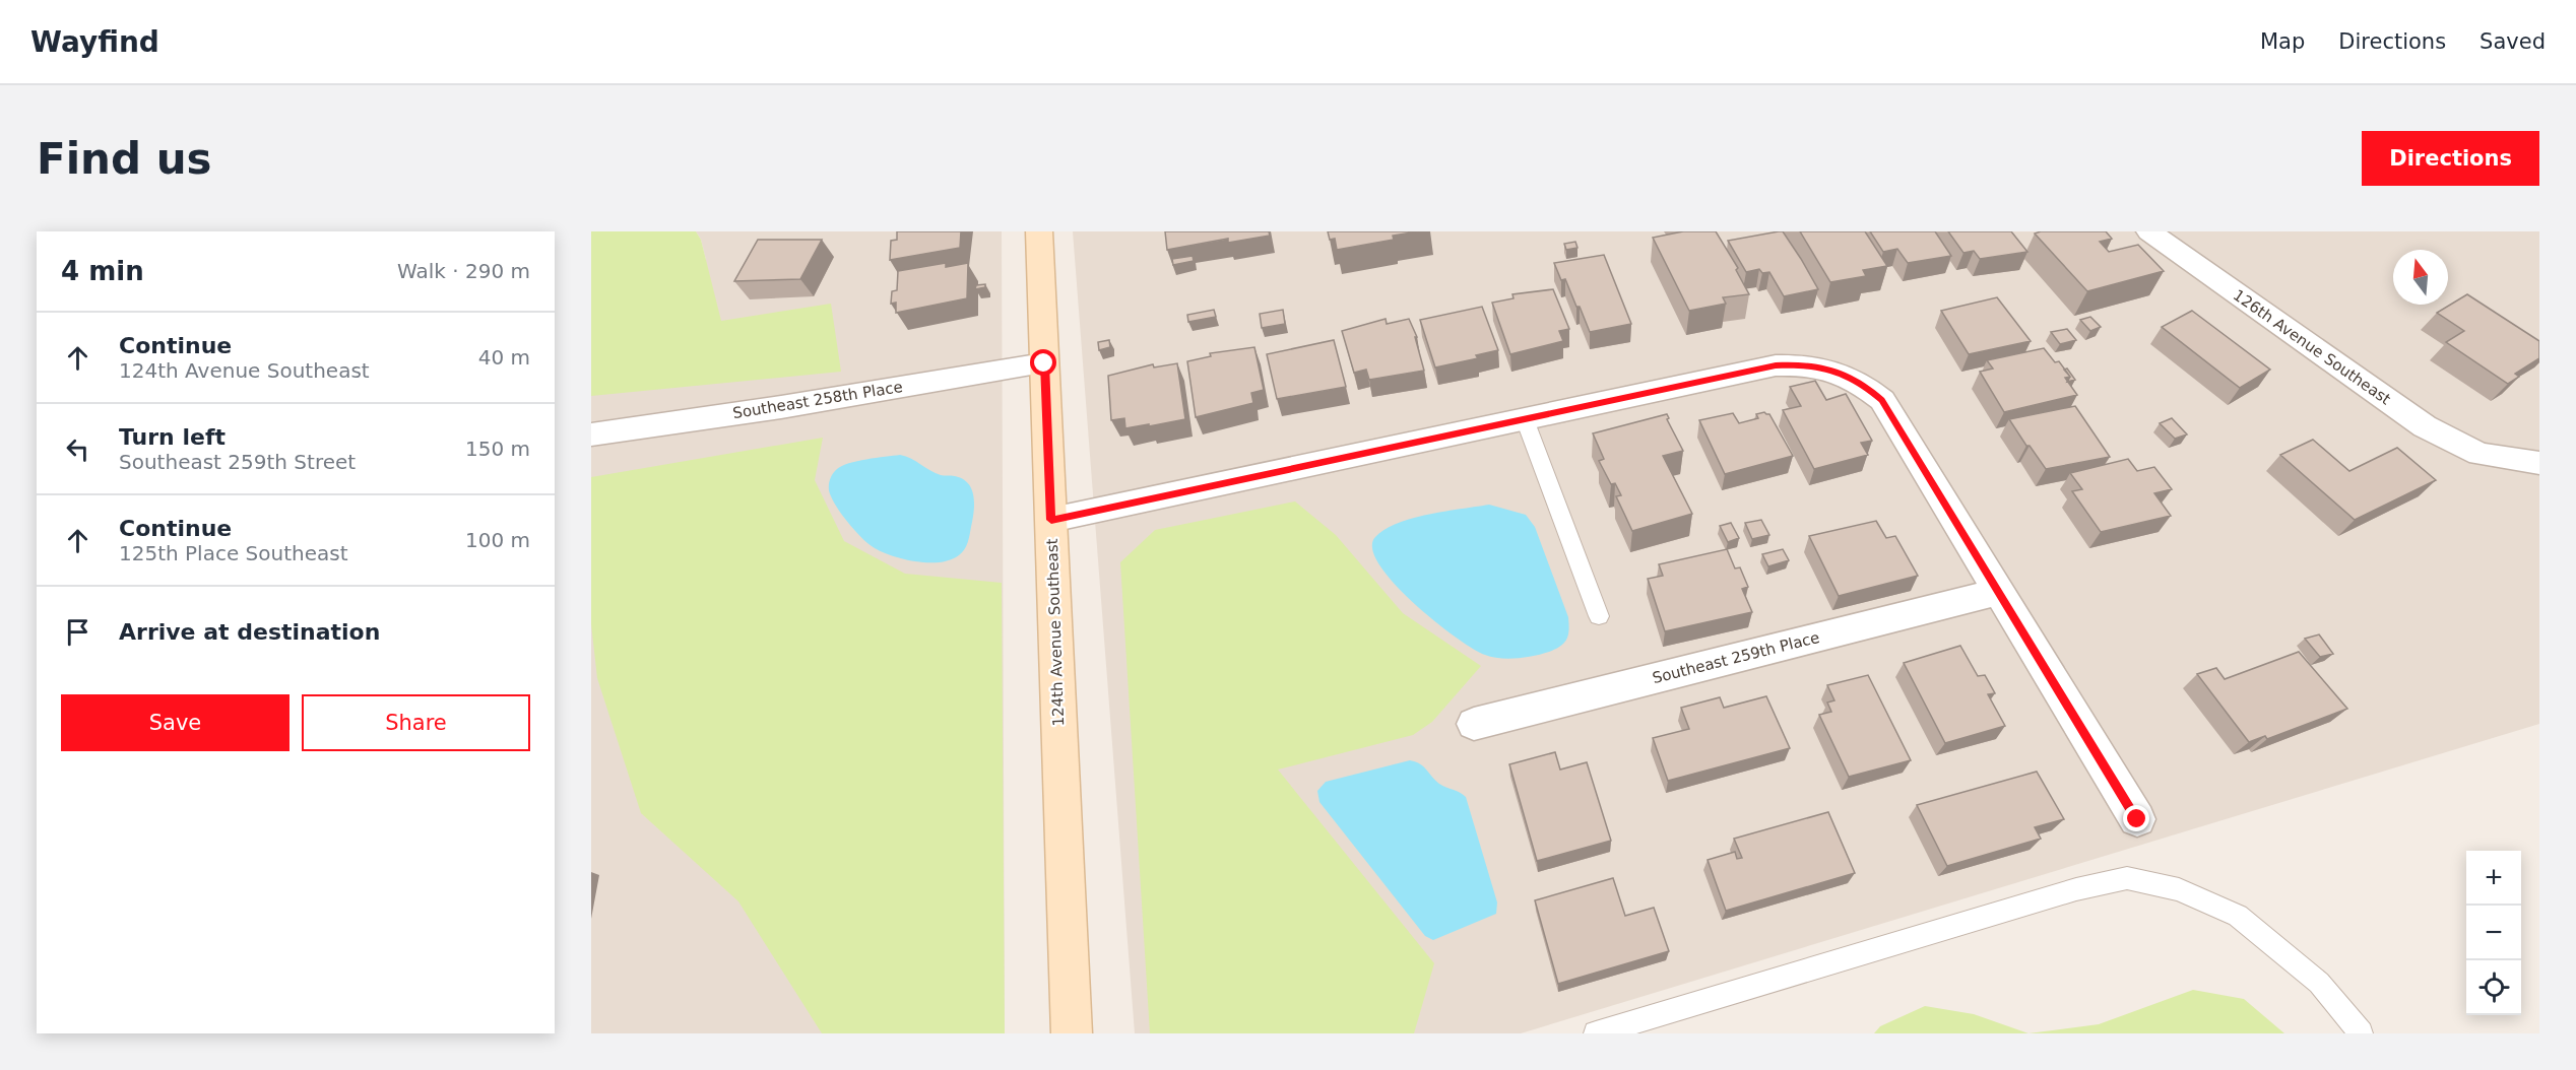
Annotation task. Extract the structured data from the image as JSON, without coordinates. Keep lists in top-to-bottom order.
{
  "streets": {
    "street": [
      "126th Avenue Southeast",
      "Southeast 258th Place",
      "124th Avenue Southeast",
      "Southeast 259th Place"
    ]
  },
  "crossings": [
    ["Southeast 258th Place", "124th Avenue Southeast"]
  ],
  "north": "top",
  "page": {
    "header": "Wayfind",
    "nav": ["Map", "Directions", "Saved"],
    "buttons": [
      "Directions",
      ["Save", "Share"]
    ],
    "title": "Find us",
    "heading": ["4 min", "Walk · 290 m"],
    "list": [
      ["Continue", "124th Avenue Southeast", "40 m"],
      ["Turn left", "Southeast 259th Street", "150 m"],
      ["Continue", "125th Place Southeast", "100 m"],
      "Arrive at destination"
    ],
    "map_buttons": ["+", "−"]
  }
}
